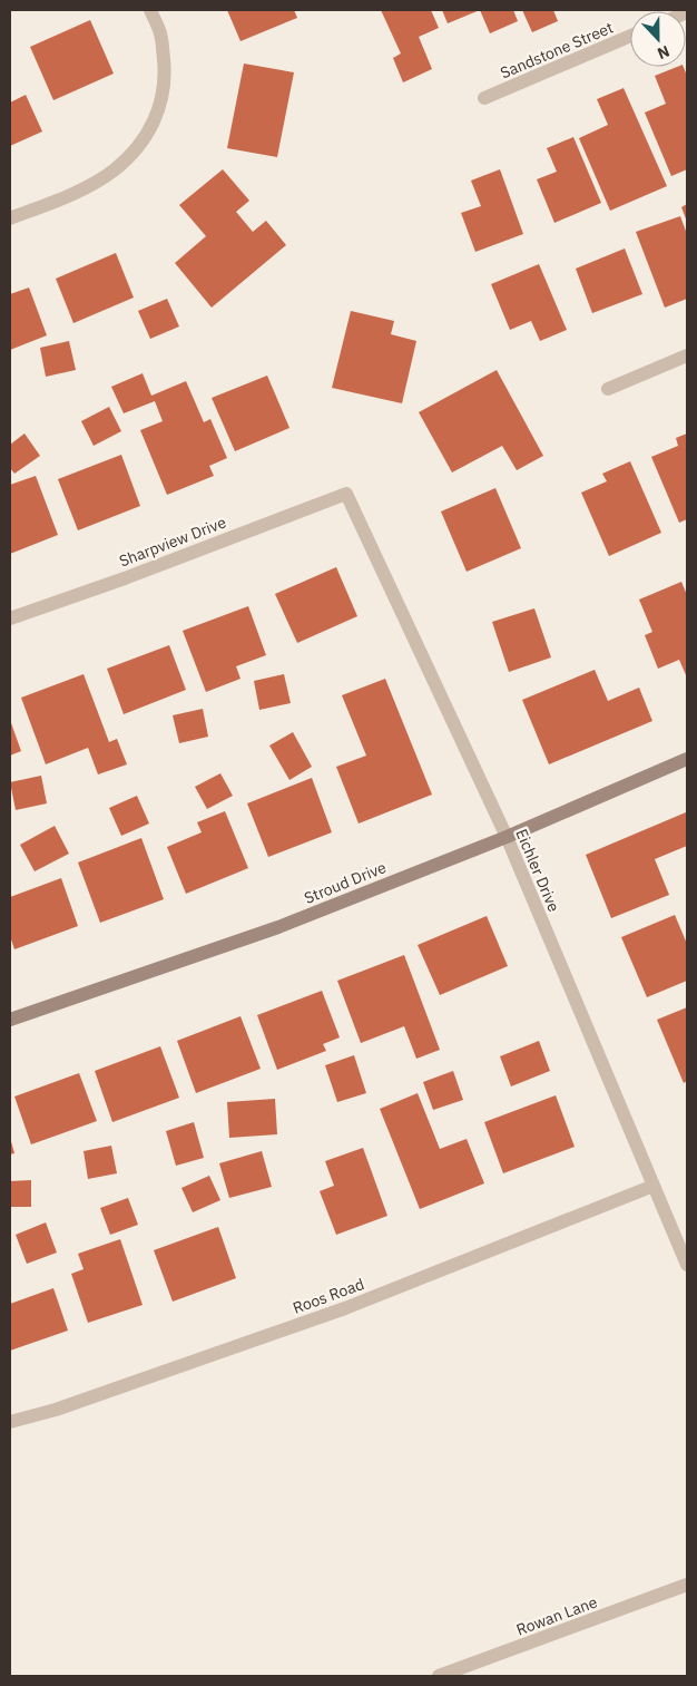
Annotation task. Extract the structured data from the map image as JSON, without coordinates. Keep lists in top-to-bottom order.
{
  "streets": {
    "street": [
      "Sandstone Street",
      "Sharpview Drive",
      "Eichler Drive",
      "Stroud Drive",
      "Roos Road",
      "Rowan Lane"
    ]
  },
  "crossings": [
    ["Sharpview Drive", "Eichler Drive"],
    ["Eichler Drive", "Stroud Drive"],
    ["Eichler Drive", "Roos Road"]
  ],
  "north": "bottom"
}
